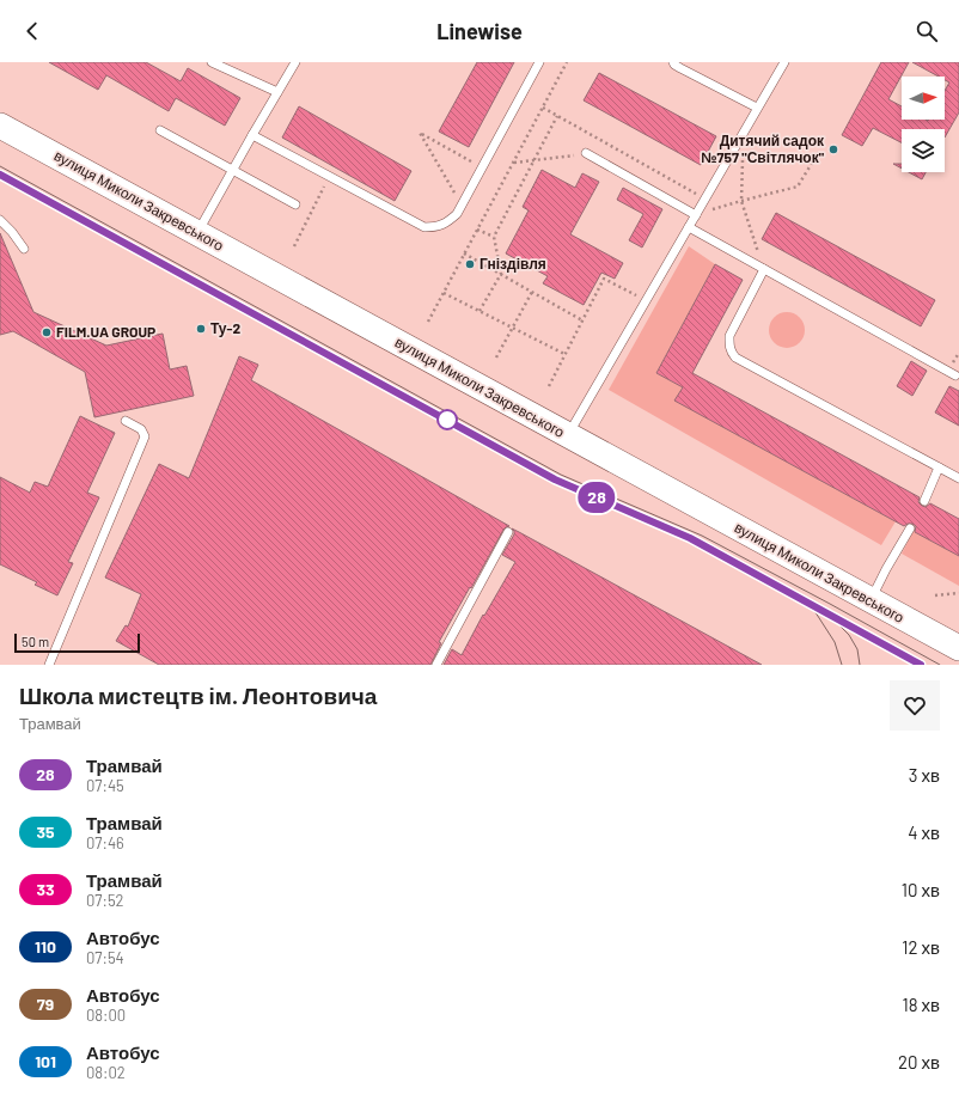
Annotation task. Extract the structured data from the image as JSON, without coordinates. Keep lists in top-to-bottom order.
{
  "streets": {
    "street": ["вулиця Миколи Закревського"]
  },
  "places": [
    "Дитячий садок №757 \"Світлячок\"",
    "Гніздівля",
    "Ту-2",
    "FILM.UA GROUP"
  ],
  "lines": ["tram line 28"],
  "scale_bar": "50 m",
  "north": "right",
  "page": {
    "header": "Linewise",
    "on_map": "28",
    "scale": "50 m",
    "heading": ["Школа мистецтв ім. Леонтовича", "Трамвай"],
    "list": [
      {
        "mark": "28",
        "name": "Трамвай",
        "note": "07:45",
        "value": "3 хв"
      },
      {
        "mark": "35",
        "name": "Трамвай",
        "note": "07:46",
        "value": "4 хв"
      },
      {
        "mark": "33",
        "name": "Трамвай",
        "note": "07:52",
        "value": "10 хв"
      },
      {
        "mark": "110",
        "name": "Автобус",
        "note": "07:54",
        "value": "12 хв"
      },
      {
        "mark": "79",
        "name": "Автобус",
        "note": "08:00",
        "value": "18 хв"
      },
      {
        "mark": "101",
        "name": "Автобус",
        "note": "08:02",
        "value": "20 хв"
      }
    ]
  }
}
